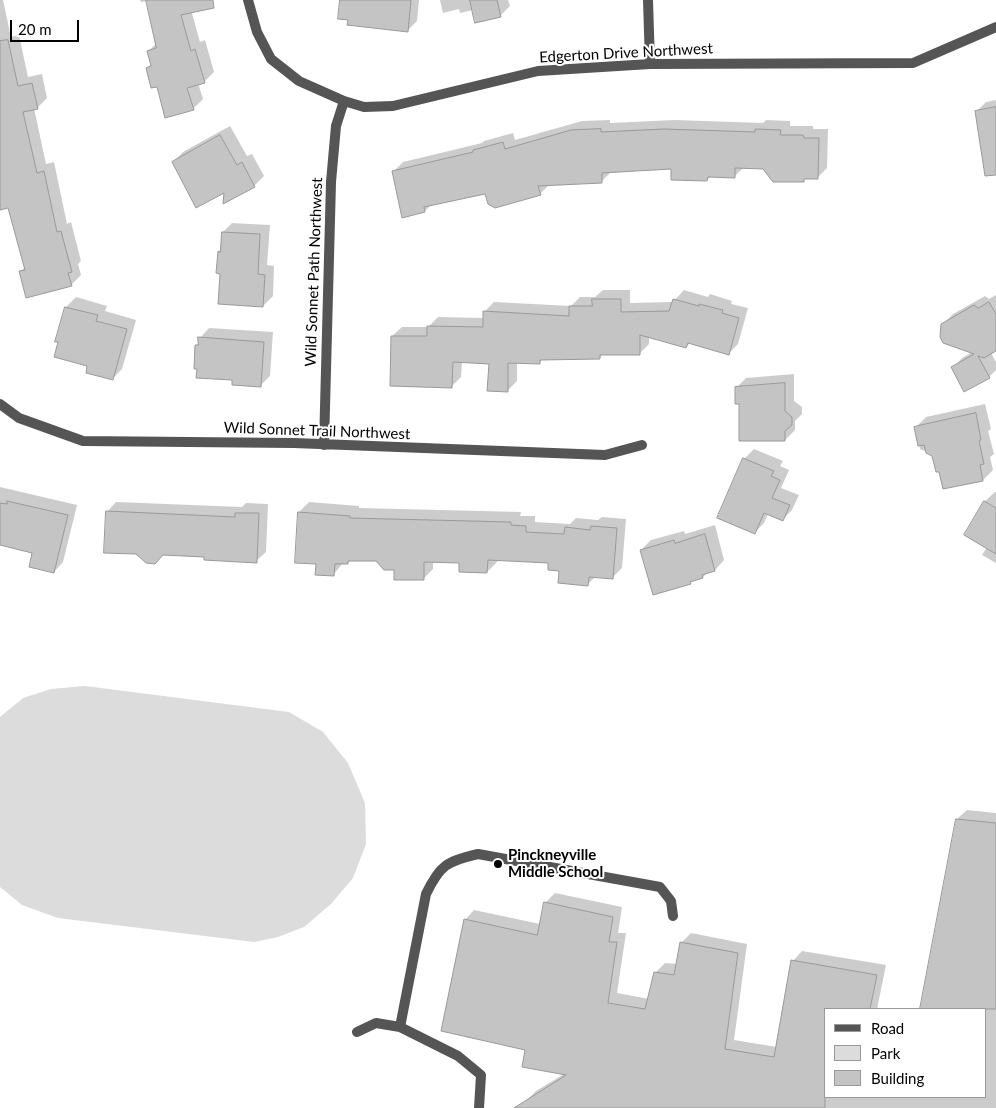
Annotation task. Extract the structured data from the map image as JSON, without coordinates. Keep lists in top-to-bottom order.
{
  "streets": {
    "street": ["Edgerton Drive Northwest", "Wild Sonnet Path Northwest", "Wild Sonnet Trail Northwest"]
  },
  "crossings": [
    ["Edgerton Drive Northwest", "Wild Sonnet Path Northwest"],
    ["Wild Sonnet Path Northwest", "Wild Sonnet Trail Northwest"]
  ],
  "places": ["Pinckneyville Middle School"],
  "legend": ["Road", "Park", "Building"],
  "scale_bar": "20 m"
}
